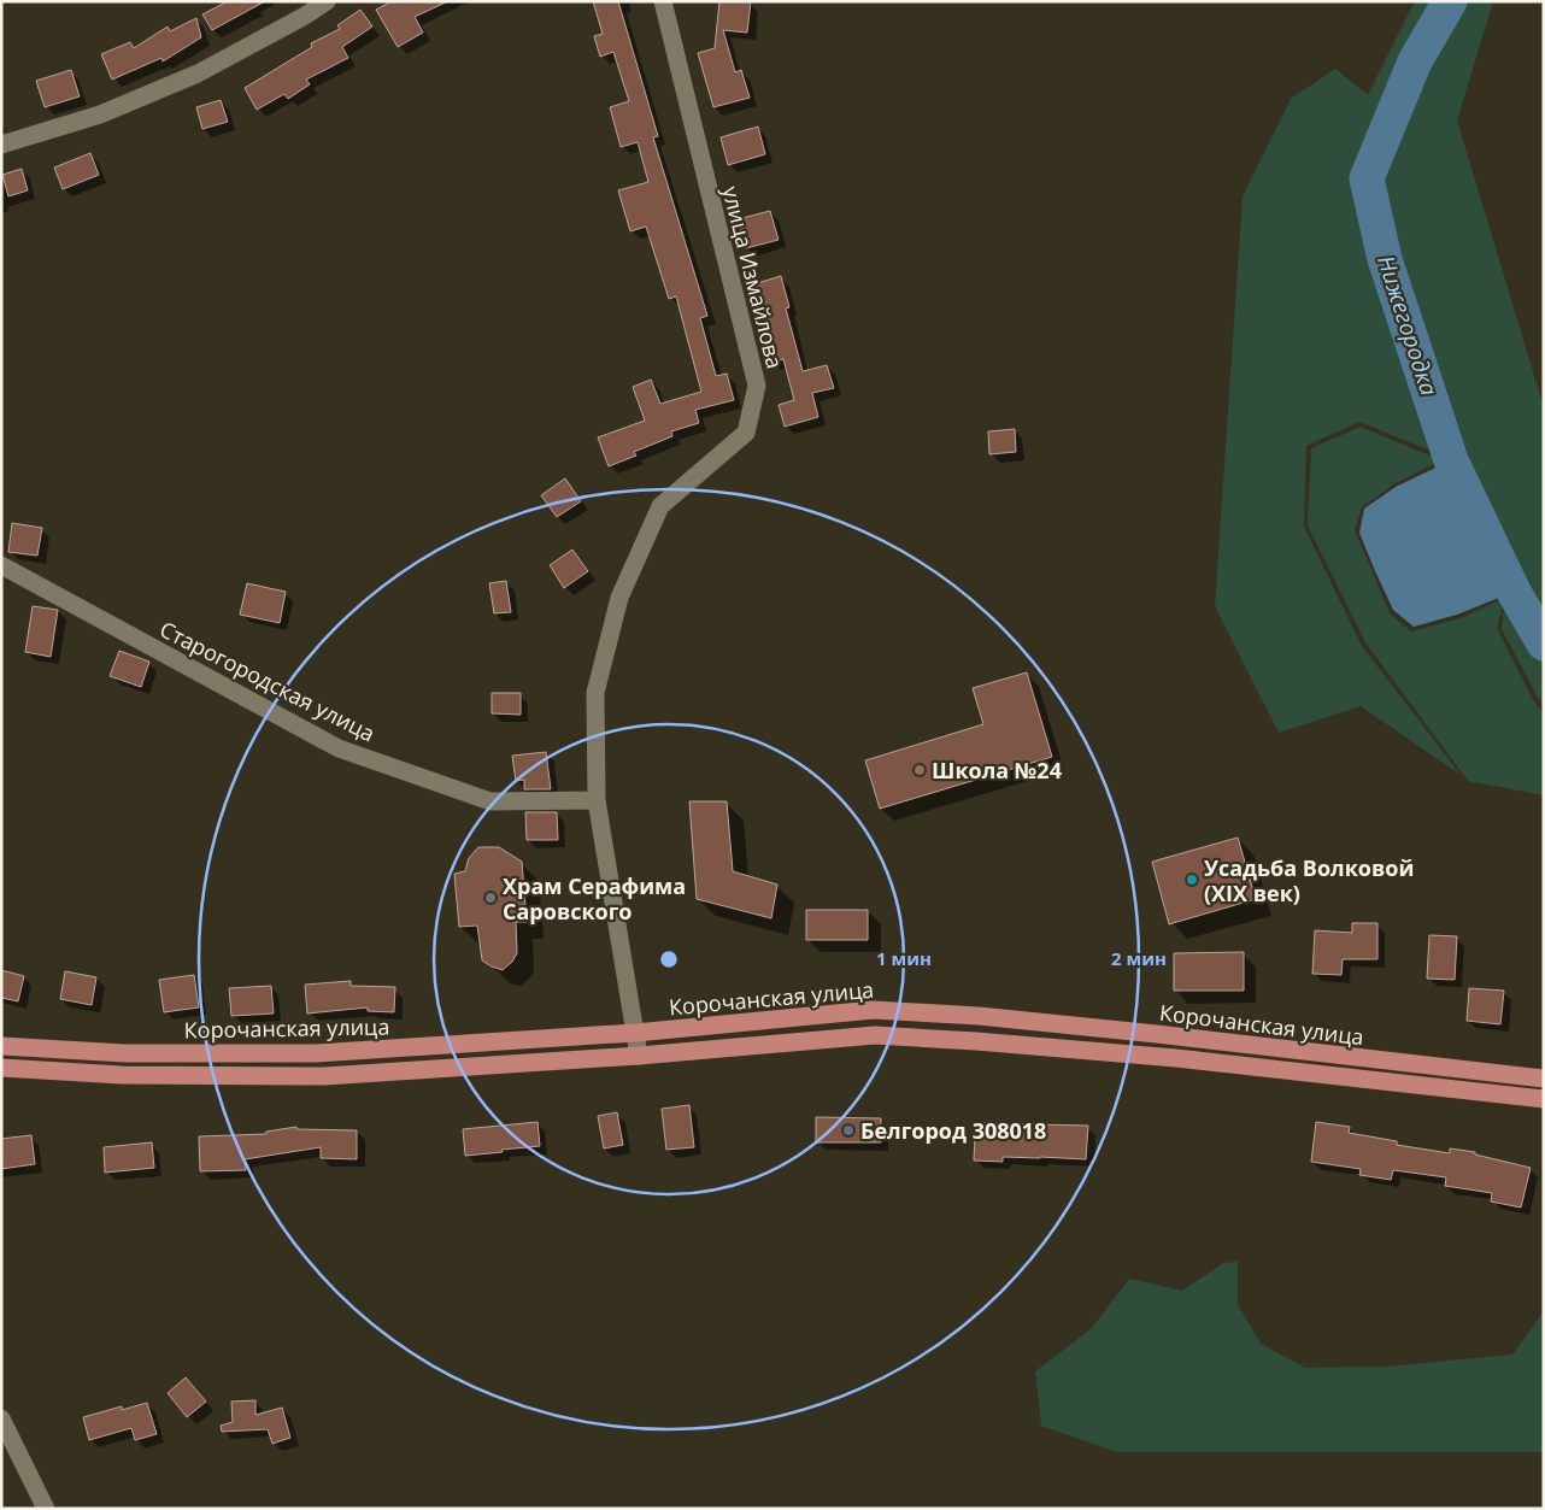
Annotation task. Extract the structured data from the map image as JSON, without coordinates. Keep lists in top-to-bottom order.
{
  "streets": {
    "main road": ["Корочанская улица"],
    "street": ["улица Измайлова", "Старогородская улица"]
  },
  "crossings": [
    ["улица Измайлова", "Старогородская улица"],
    ["улица Измайлова", "Корочанская улица"]
  ],
  "water": ["Нижегородка"],
  "places": [
    "Школа №24",
    "Усадьба Волковой (XIX век)",
    "Храм Серафима Саровского",
    "Белгород 308018"
  ],
  "rings": ["1 мин", "2 мин"]
}
